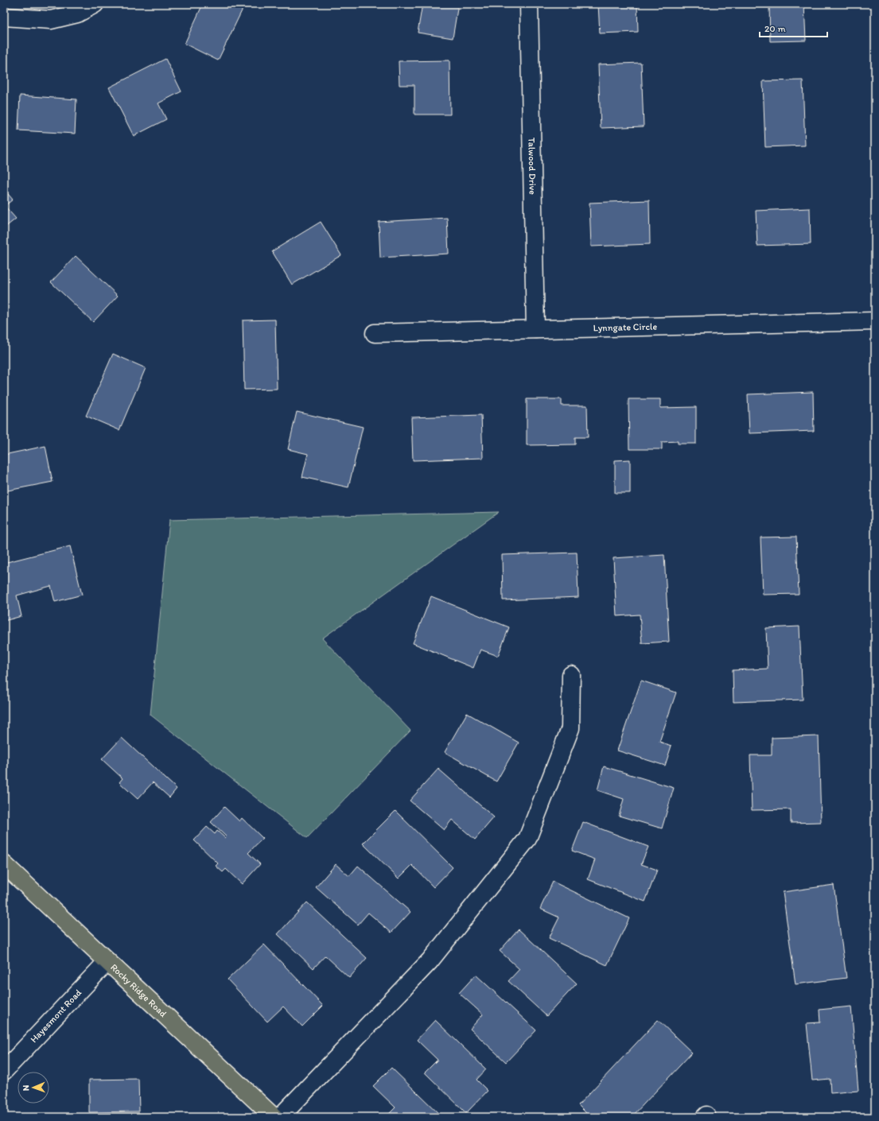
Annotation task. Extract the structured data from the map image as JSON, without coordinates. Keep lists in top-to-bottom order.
{
  "streets": {
    "main road": ["Rocky Ridge Road"],
    "street": ["Talwood Drive", "Lynngate Circle", "Hayesmont Road"]
  },
  "crossings": [
    ["Talwood Drive", "Lynngate Circle"],
    ["Rocky Ridge Road", "Hayesmont Road"]
  ],
  "scale_bar": "20 m",
  "north": "left"
}
